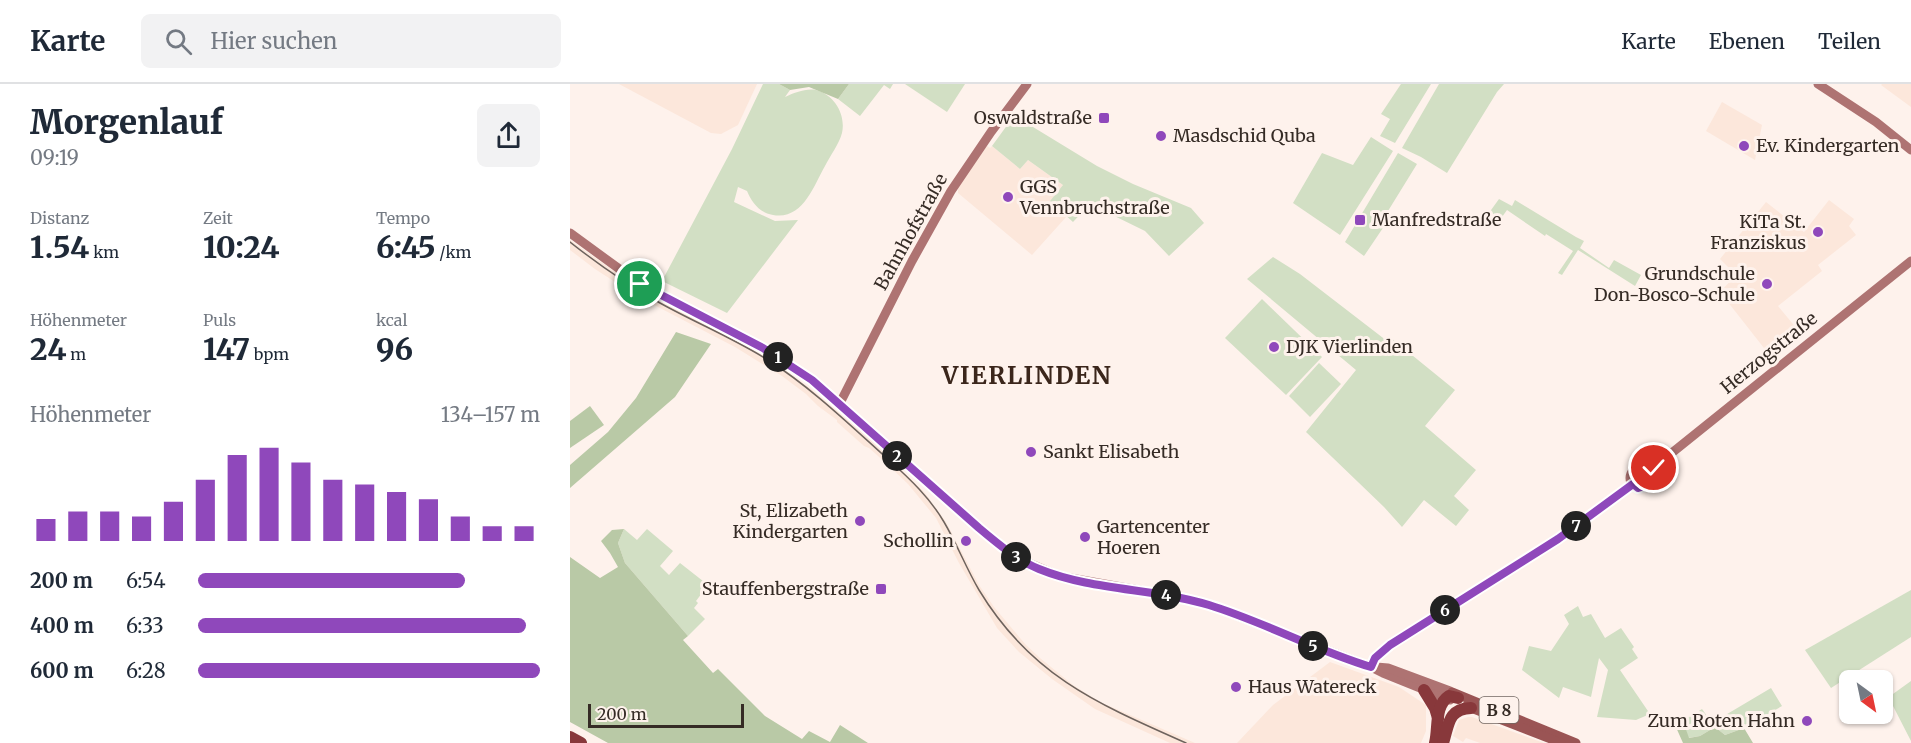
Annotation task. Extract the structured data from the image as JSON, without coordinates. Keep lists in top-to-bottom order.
{
  "streets": {
    "main road": ["B 8"],
    "street": ["Bahnhofstraße", "Herzogstraße"]
  },
  "districts": ["VIERLINDEN"],
  "places": {
    "transit": ["Oswaldstraße", "Manfredstraße", "Stauffenbergstraße"],
    "other": [
      "Masdschid Quba",
      "Ev. Kindergarten",
      "GGS Vennbruchstraße",
      "KiTa St. Franziskus",
      "Grundschule Don-Bosco-Schule",
      "DJK Vierlinden",
      "Sankt Elisabeth",
      "St, Elizabeth Kindergarten",
      "Gartencenter Hoeren",
      "Schollin",
      "Haus Watereck",
      "Zum Roten Hahn"
    ]
  },
  "scale_bar": "200 m",
  "north": "bottom right",
  "page": {
    "header": "Karte",
    "search": "Hier suchen",
    "nav": ["Karte", "Ebenen", "Teilen"],
    "heading": ["Morgenlauf", "09:19"],
    "stats": [
      ["Distanz", "1.54 km"],
      ["Zeit", "10:24"],
      ["Tempo", "6:45 /km"],
      ["Höhenmeter", "24 m"],
      ["Puls", "147 bpm"],
      ["kcal", "96"]
    ],
    "pins": [
      "1",
      "2",
      "7",
      "3",
      "4",
      "6",
      "5"
    ],
    "chart": ["Höhenmeter", "134–157 m"],
    "list": [
      {
        "name": "200 m",
        "note": "6:54"
      },
      {
        "name": "400 m",
        "note": "6:33"
      },
      {
        "name": "600 m",
        "note": "6:28"
      }
    ],
    "scale": "200 m"
  }
}
